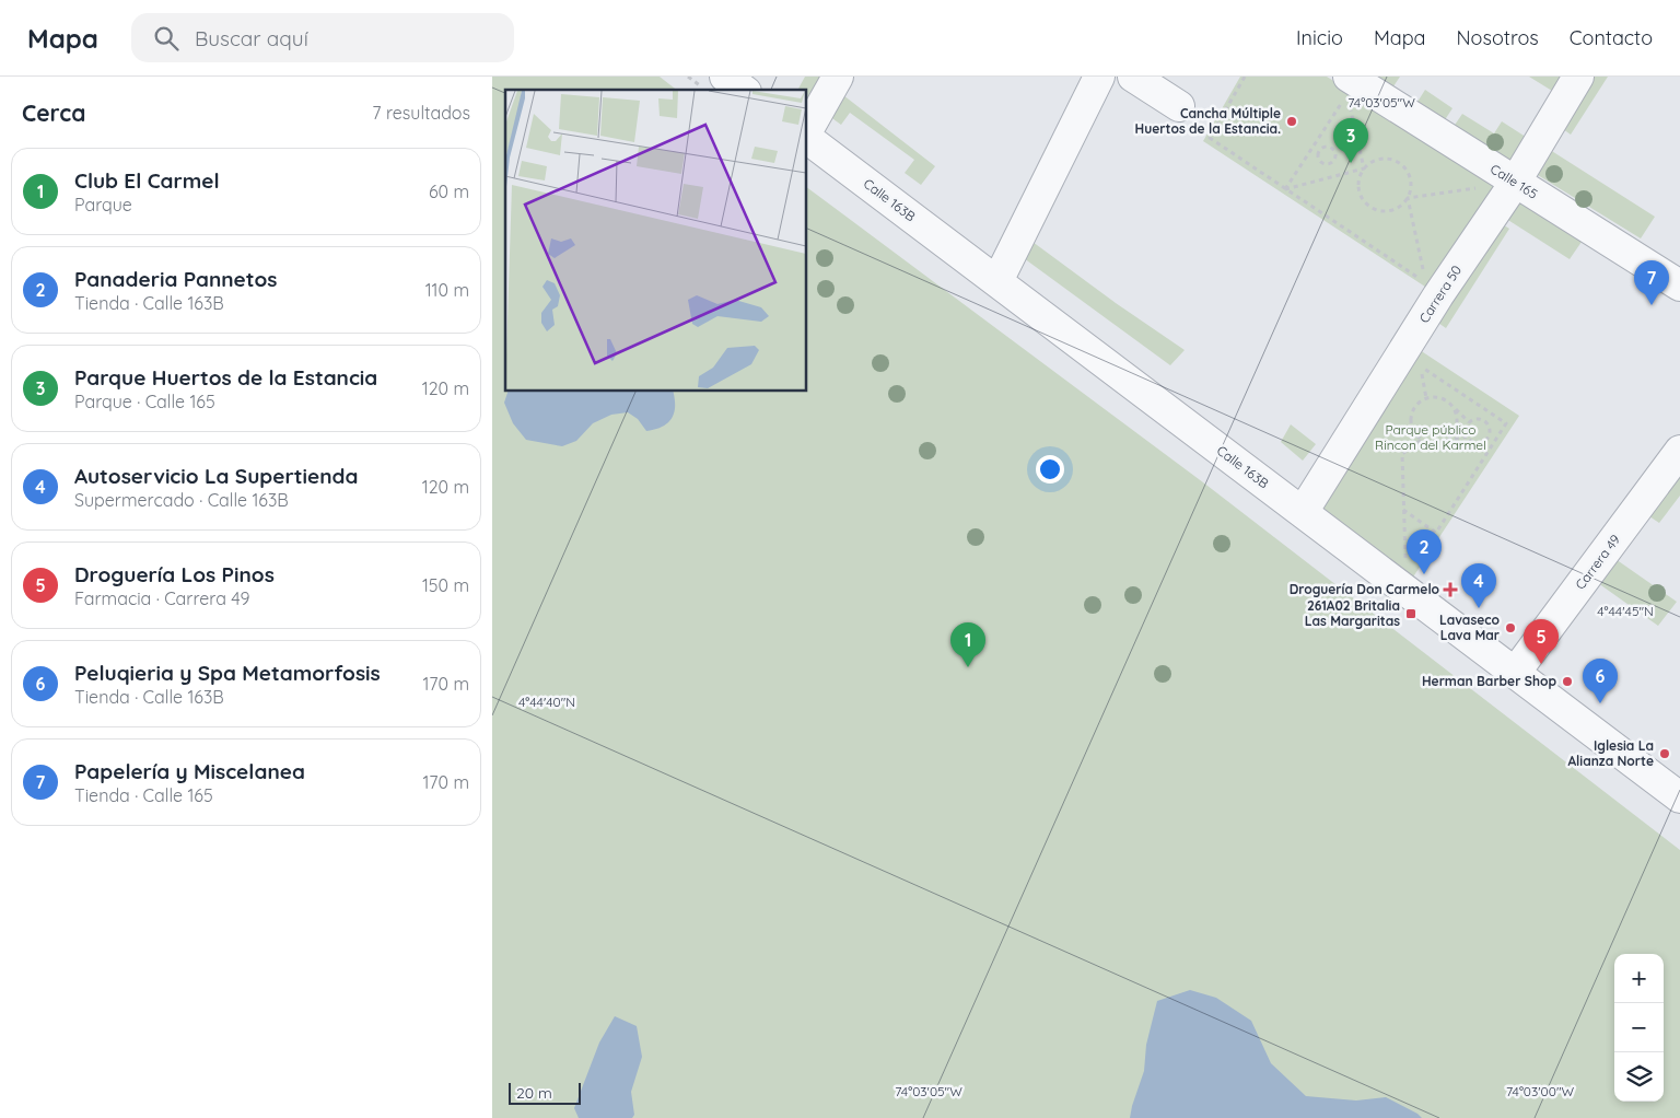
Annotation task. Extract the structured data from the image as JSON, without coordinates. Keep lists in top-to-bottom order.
{
  "streets": {
    "street": [
      "Calle 165",
      "Calle 163B",
      "Carrera 50",
      "Carrera 49"
    ]
  },
  "crossings": [
    ["Calle 165", "Carrera 50"],
    ["Calle 163B", "Carrera 50"],
    ["Calle 163B", "Carrera 49"]
  ],
  "parks": ["Parque público Rincon del Karmel"],
  "places": {
    "other": [
      "Cancha Múltiple Huertos de la Estancia.",
      "Lavaseco Lava Mar",
      "Herman Barber Shop",
      "Iglesia La Alianza Norte"
    ],
    "health": ["Droguería Don Carmelo"],
    "transit": ["261A02 Britalia Las Margaritas"]
  },
  "scale_bar": "20 m",
  "page": {
    "header": "Mapa",
    "search": "Buscar aquí",
    "nav": [
      "Inicio",
      "Mapa",
      "Nosotros",
      "Contacto"
    ],
    "heading": ["Cerca", "7 resultados"],
    "pins": [
      "3",
      "7",
      "2",
      "4",
      "5",
      "1",
      "6"
    ],
    "list": [
      {
        "mark": "1",
        "name": "Club El Carmel",
        "note": "Parque",
        "value": "60 m"
      },
      {
        "mark": "2",
        "name": "Panaderia Pannetos",
        "note": "Tienda · Calle 163B",
        "value": "110 m"
      },
      {
        "mark": "3",
        "name": "Parque Huertos de la Estancia",
        "note": "Parque · Calle 165",
        "value": "120 m"
      },
      {
        "mark": "4",
        "name": "Autoservicio La Supertienda",
        "note": "Supermercado · Calle 163B",
        "value": "120 m"
      },
      {
        "mark": "5",
        "name": "Droguería Los Pinos",
        "note": "Farmacia · Carrera 49",
        "value": "150 m"
      },
      {
        "mark": "6",
        "name": "Peluqieria y Spa Metamorfosis",
        "note": "Tienda · Calle 163B",
        "value": "170 m"
      },
      {
        "mark": "7",
        "name": "Papelería y Miscelanea",
        "note": "Tienda · Calle 165",
        "value": "170 m"
      }
    ],
    "map_buttons": ["+", "−"],
    "scale": "20 m"
  },
  "coordinates": [
    "74°03'05\"W",
    "4°44'45\"N",
    "4°44'40\"N",
    "74°03'00\"W"
  ]
}
